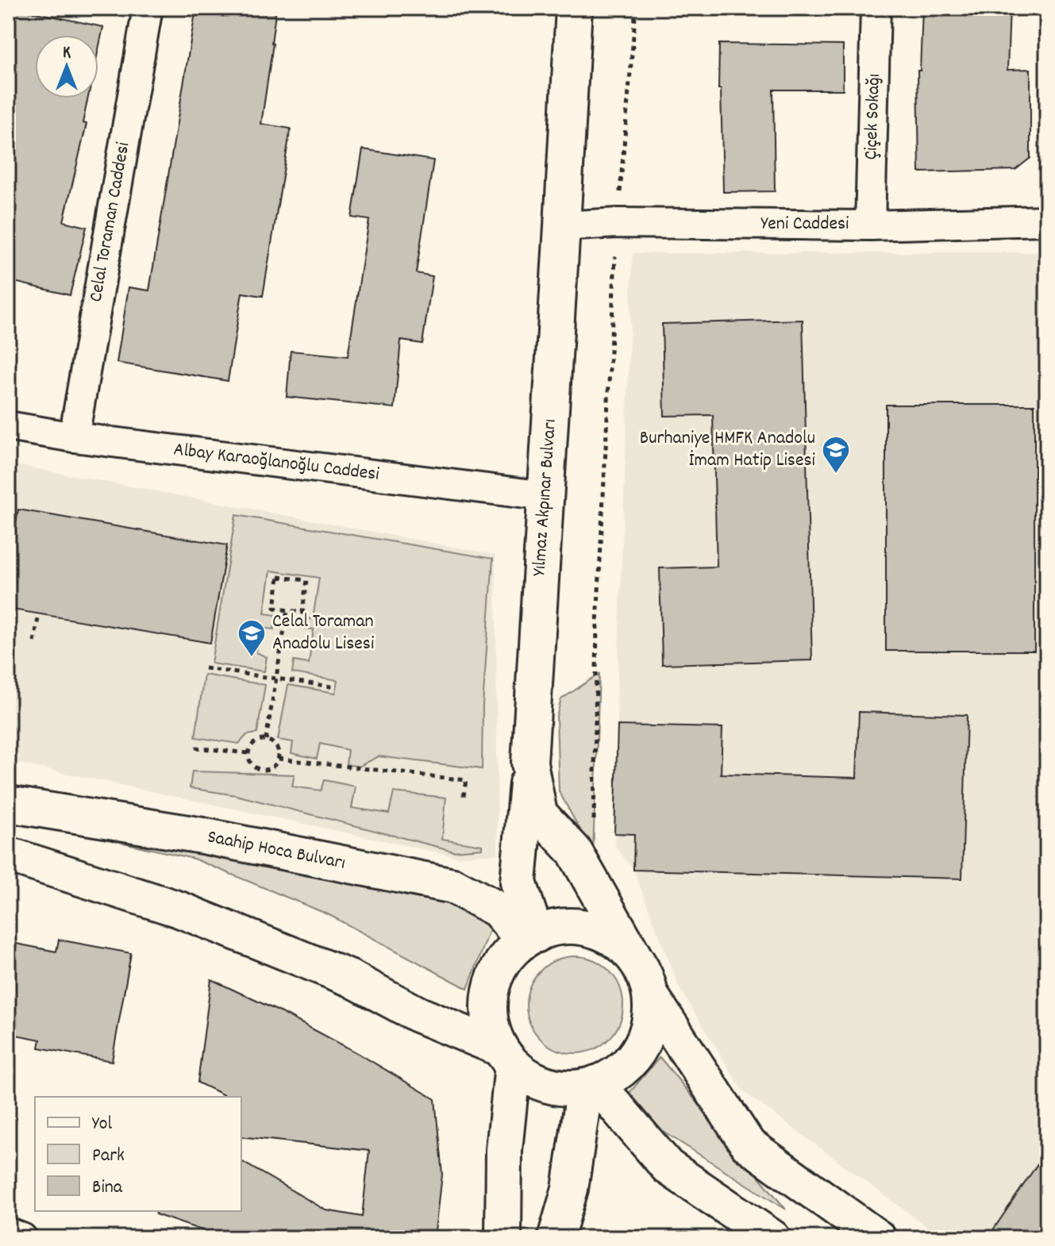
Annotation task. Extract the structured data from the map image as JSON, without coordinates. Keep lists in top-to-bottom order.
{
  "streets": {
    "main road": ["Yılmaz Akpınar Bulvarı", "Saahip Hoca Bulvarı"],
    "street": [
      "Çiçek Sokağı",
      "Celal Toraman Caddesi",
      "Yeni Caddesi",
      "Albay Karaoğlanoğlu Caddesi"
    ]
  },
  "crossings": [
    ["Çiçek Sokağı", "Yeni Caddesi"],
    ["Celal Toraman Caddesi", "Albay Karaoğlanoğlu Caddesi"],
    ["Yeni Caddesi", "Yılmaz Akpınar Bulvarı"],
    ["Albay Karaoğlanoğlu Caddesi", "Yılmaz Akpınar Bulvarı"]
  ],
  "places": {
    "school or university": ["Burhaniye HMFK Anadolu İmam Hatip Lisesi", "Celal Toraman Anadolu Lisesi"]
  },
  "legend": ["Yol", "Park", "Bina"],
  "north": "top"
}
